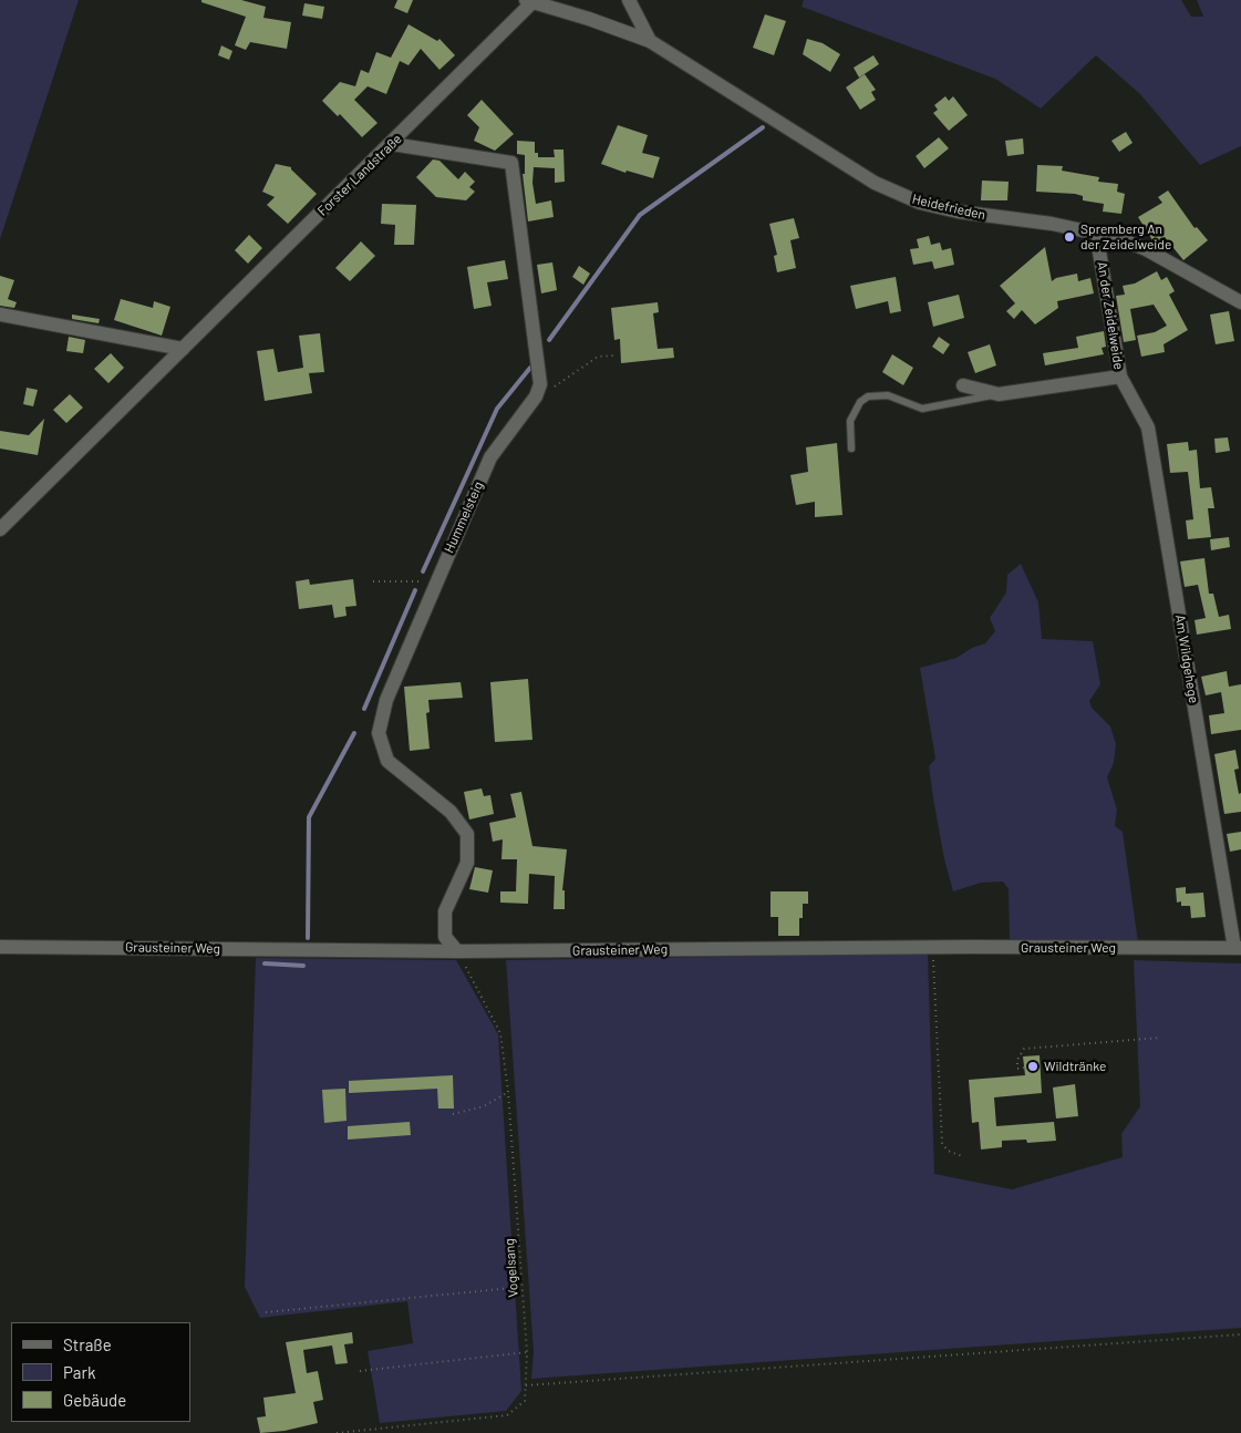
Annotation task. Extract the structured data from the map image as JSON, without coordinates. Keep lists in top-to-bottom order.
{
  "streets": {
    "street": [
      "Forster Landstraße",
      "Heidefrieden",
      "An der Zeidelweide",
      "Hummelsteig",
      "Am Wildgehege",
      "Grausteiner Weg"
    ],
    "path": ["Vogelsang"]
  },
  "crossings": [
    ["Forster Landstraße", "Heidefrieden"],
    ["Heidefrieden", "An der Zeidelweide"],
    ["An der Zeidelweide", "Am Wildgehege"],
    ["Hummelsteig", "Grausteiner Weg"],
    ["Hummelsteig", "Vogelsang"],
    ["Am Wildgehege", "Grausteiner Weg"],
    ["Grausteiner Weg", "Vogelsang"]
  ],
  "places": ["Spremberg An der Zeidelweide", "Wildtränke"],
  "legend": ["Straße", "Park", "Gebäude"]
}
